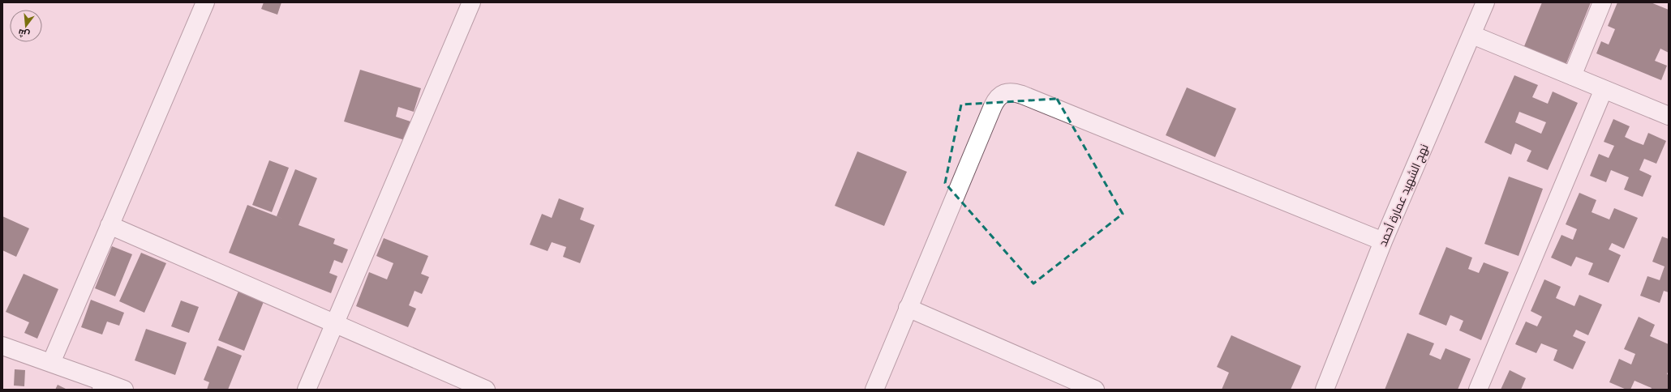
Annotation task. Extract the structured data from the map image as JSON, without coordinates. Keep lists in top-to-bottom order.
{
  "streets": {
    "street": ["نهج الشهيد عمارة أحمد"]
  },
  "north": "bottom"
}
